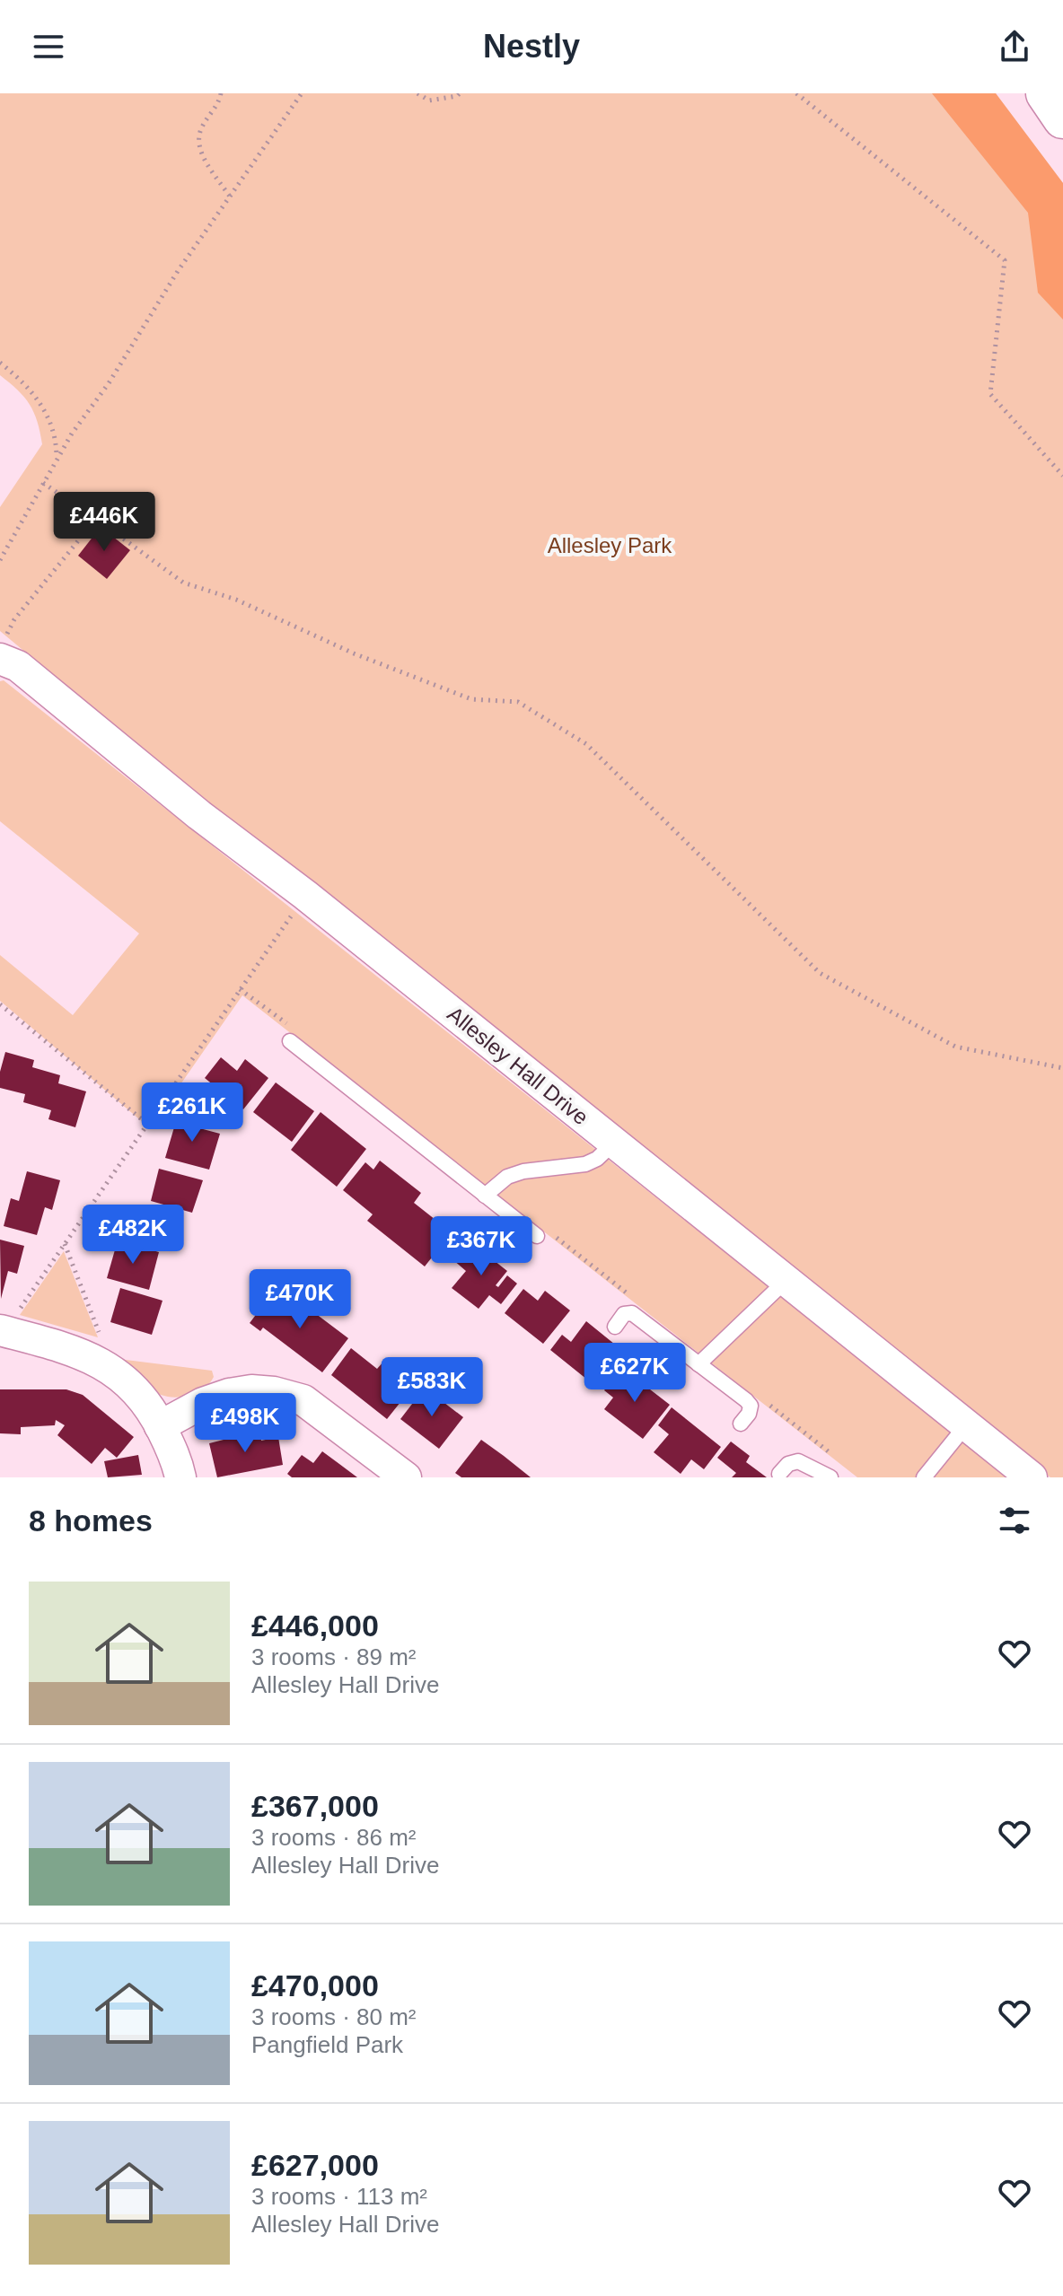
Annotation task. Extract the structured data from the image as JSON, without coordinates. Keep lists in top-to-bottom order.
{
  "streets": {
    "street": ["Allesley Hall Drive"]
  },
  "parks": ["Allesley Park"],
  "page": {
    "header": "Nestly",
    "price": [
      "£446K",
      "£261K",
      "£482K",
      "£367K",
      "£470K",
      "£627K",
      "£583K",
      "£498K"
    ],
    "heading": "8 homes",
    "list": [
      {
        "name": "£446,000",
        "note": "3 rooms · 89 m² · Allesley Hall Drive"
      },
      {
        "name": "£367,000",
        "note": "3 rooms · 86 m² · Allesley Hall Drive"
      },
      {
        "name": "£470,000",
        "note": "3 rooms · 80 m² · Pangfield Park"
      },
      {
        "name": "£627,000",
        "note": "3 rooms · 113 m² · Allesley Hall Drive"
      }
    ]
  }
}
